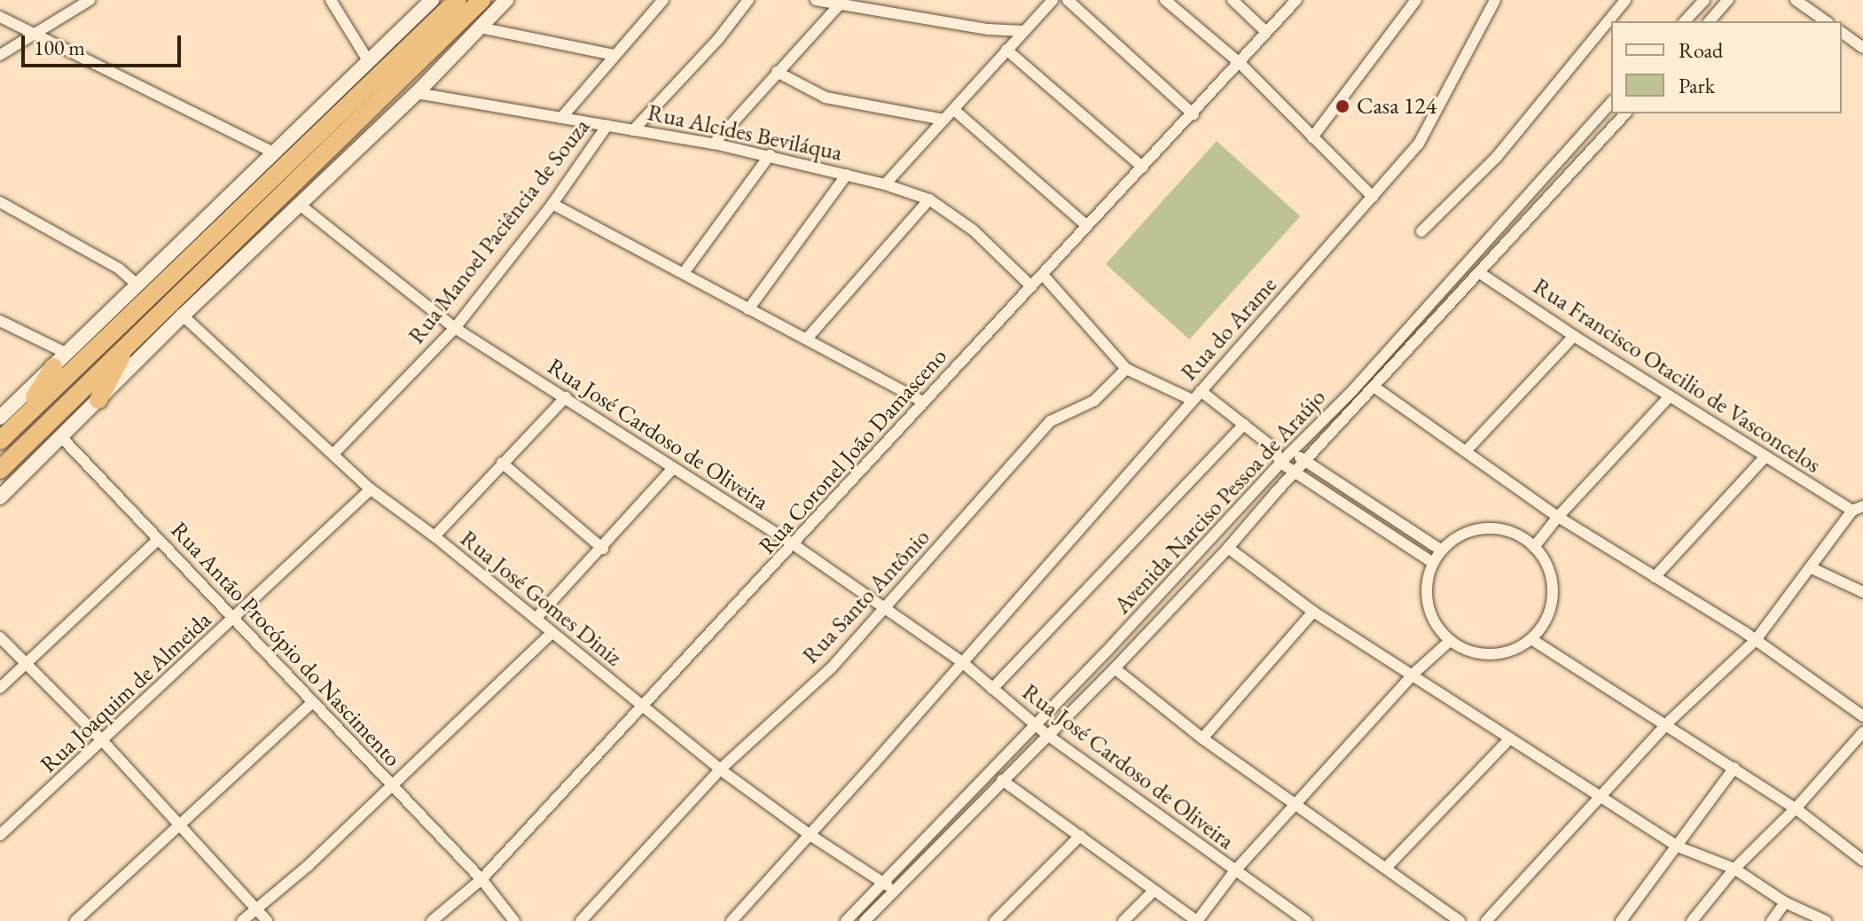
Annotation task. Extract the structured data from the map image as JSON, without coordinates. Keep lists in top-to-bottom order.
{
  "streets": {
    "street": [
      "Rua Alcides Beviláqua",
      "Rua Manoel Paciência de Souza",
      "Rua do Arame",
      "Rua Francisco Otacilio de Vasconcelos",
      "Rua José Cardoso de Oliveira",
      "Rua Coronel João Damasceno",
      "Avenida Narciso Pessoa de Araújo",
      "Rua Santo Antônio",
      "Rua José Gomes Diniz",
      "Rua Antão Procópio do Nascimento",
      "Rua Joaquim de Almeida"
    ]
  },
  "crossings": [
    ["Rua Alcides Beviláqua", "Rua Manoel Paciência de Souza"],
    ["Rua Alcides Beviláqua", "Rua Coronel João Damasceno"],
    ["Rua Manoel Paciência de Souza", "Rua José Cardoso de Oliveira"],
    ["Rua Manoel Paciência de Souza", "Rua José Gomes Diniz"],
    ["Rua do Arame", "Rua José Cardoso de Oliveira"],
    ["Rua do Arame", "Rua José Gomes Diniz"],
    ["Rua Francisco Otacilio de Vasconcelos", "Avenida Narciso Pessoa de Araújo"],
    ["Rua José Cardoso de Oliveira", "Rua Coronel João Damasceno"],
    ["Rua José Cardoso de Oliveira", "Avenida Narciso Pessoa de Araújo"],
    ["Rua José Cardoso de Oliveira", "Rua Santo Antônio"],
    ["Rua Coronel João Damasceno", "Rua José Gomes Diniz"],
    ["Rua Coronel João Damasceno", "Rua Antão Procópio do Nascimento"],
    ["Avenida Narciso Pessoa de Araújo", "Rua José Gomes Diniz"],
    ["Rua Santo Antônio", "Rua José Gomes Diniz"],
    ["Rua José Gomes Diniz", "Rua Joaquim de Almeida"],
    ["Rua Antão Procópio do Nascimento", "Rua Joaquim de Almeida"]
  ],
  "places": ["Casa 124"],
  "legend": ["Road", "Park"],
  "scale_bar": "100 m"
}
